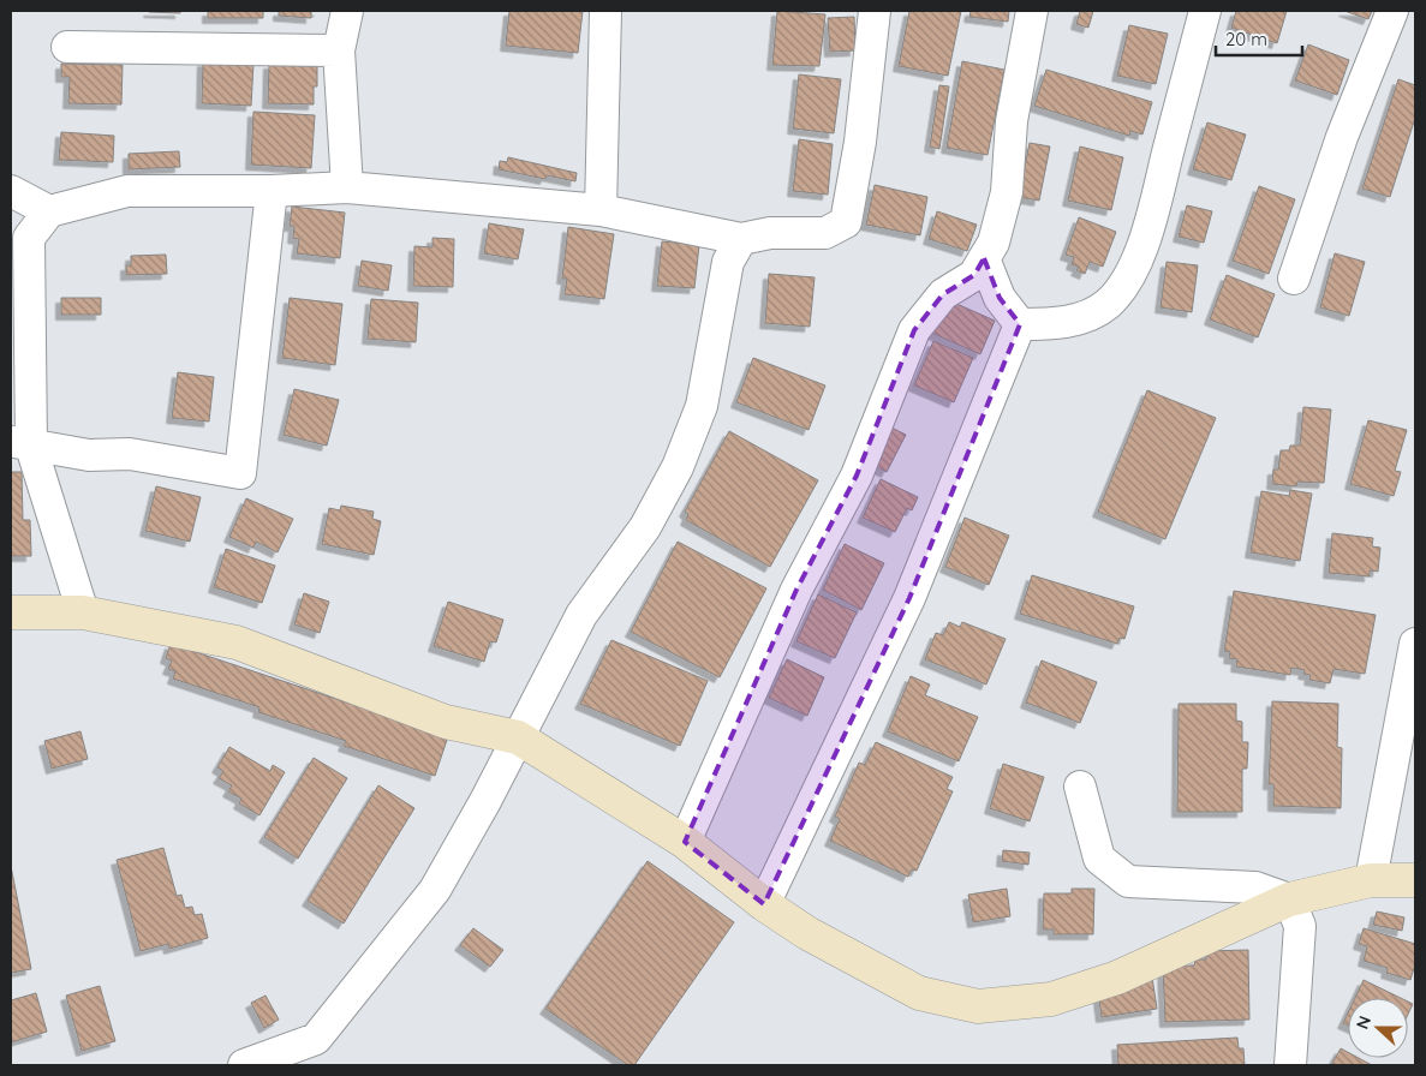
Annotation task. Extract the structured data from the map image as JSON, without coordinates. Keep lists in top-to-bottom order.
{
  "scale_bar": "20 m",
  "north": "left"
}
